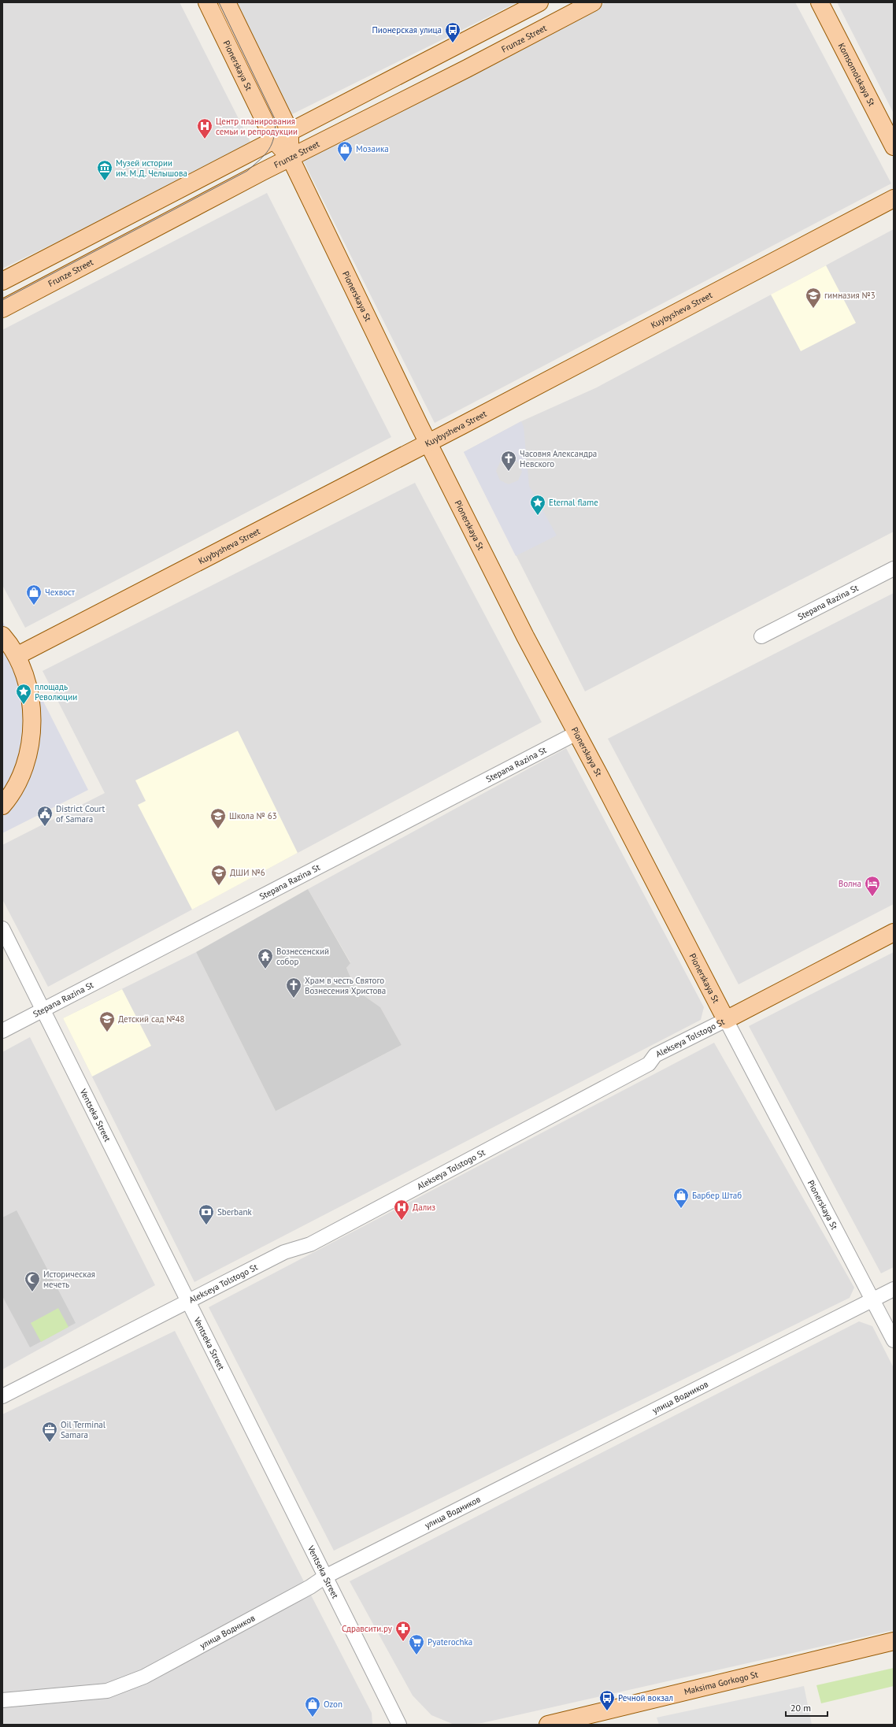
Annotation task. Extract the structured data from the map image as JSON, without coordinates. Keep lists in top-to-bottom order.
{
  "streets": {
    "main road": [
      "Frunze Street",
      "Pionerskaya St",
      "Komsomolskaya St",
      "Kuybysheva Street",
      "Alekseya Tolstogo St",
      "Maksima Gorkogo St"
    ],
    "street": ["Stepana Razina St", "Ventseka Street", "улица Водников"]
  },
  "crossings": [
    ["Frunze Street", "Pionerskaya St"],
    ["Pionerskaya St", "Kuybysheva Street"],
    ["Pionerskaya St", "Stepana Razina St"],
    ["Pionerskaya St", "Alekseya Tolstogo St"],
    ["Pionerskaya St", "улица Водников"],
    ["Stepana Razina St", "Ventseka Street"],
    ["Alekseya Tolstogo St", "Ventseka Street"],
    ["Ventseka Street", "улица Водников"]
  ],
  "places": {
    "bus stop": ["Пионерская улица", "Речной вокзал"],
    "hospital": ["Центр планирования семьи и репродукции", "Дализ"],
    "shop": [
      "Мозаика",
      "Чехвост",
      "Барбер Штаб",
      "Ozon"
    ],
    "museum": ["Музей истории им. М.Д. Челышова"],
    "school or university": [
      "гимназия №3",
      "Школа № 63",
      "ДШИ №6",
      "Детский сад №48"
    ],
    "church": ["Часовня Александра Невского", "Храм в честь Святого Вознесения Христова"],
    "place": ["Eternal flame", "площадь Революции"],
    "public building": ["District Court of Samara"],
    "hotel": ["Волна"],
    "temple": ["Вознесенский собор"],
    "bank": ["Sberbank"],
    "mosque": ["Историческая мечеть"],
    "office": ["Oil Terminal Samara"],
    "pharmacy": ["Сдравсити.ру"],
    "supermarket": ["Pyaterochka"]
  },
  "scale_bar": "20 m"
}
